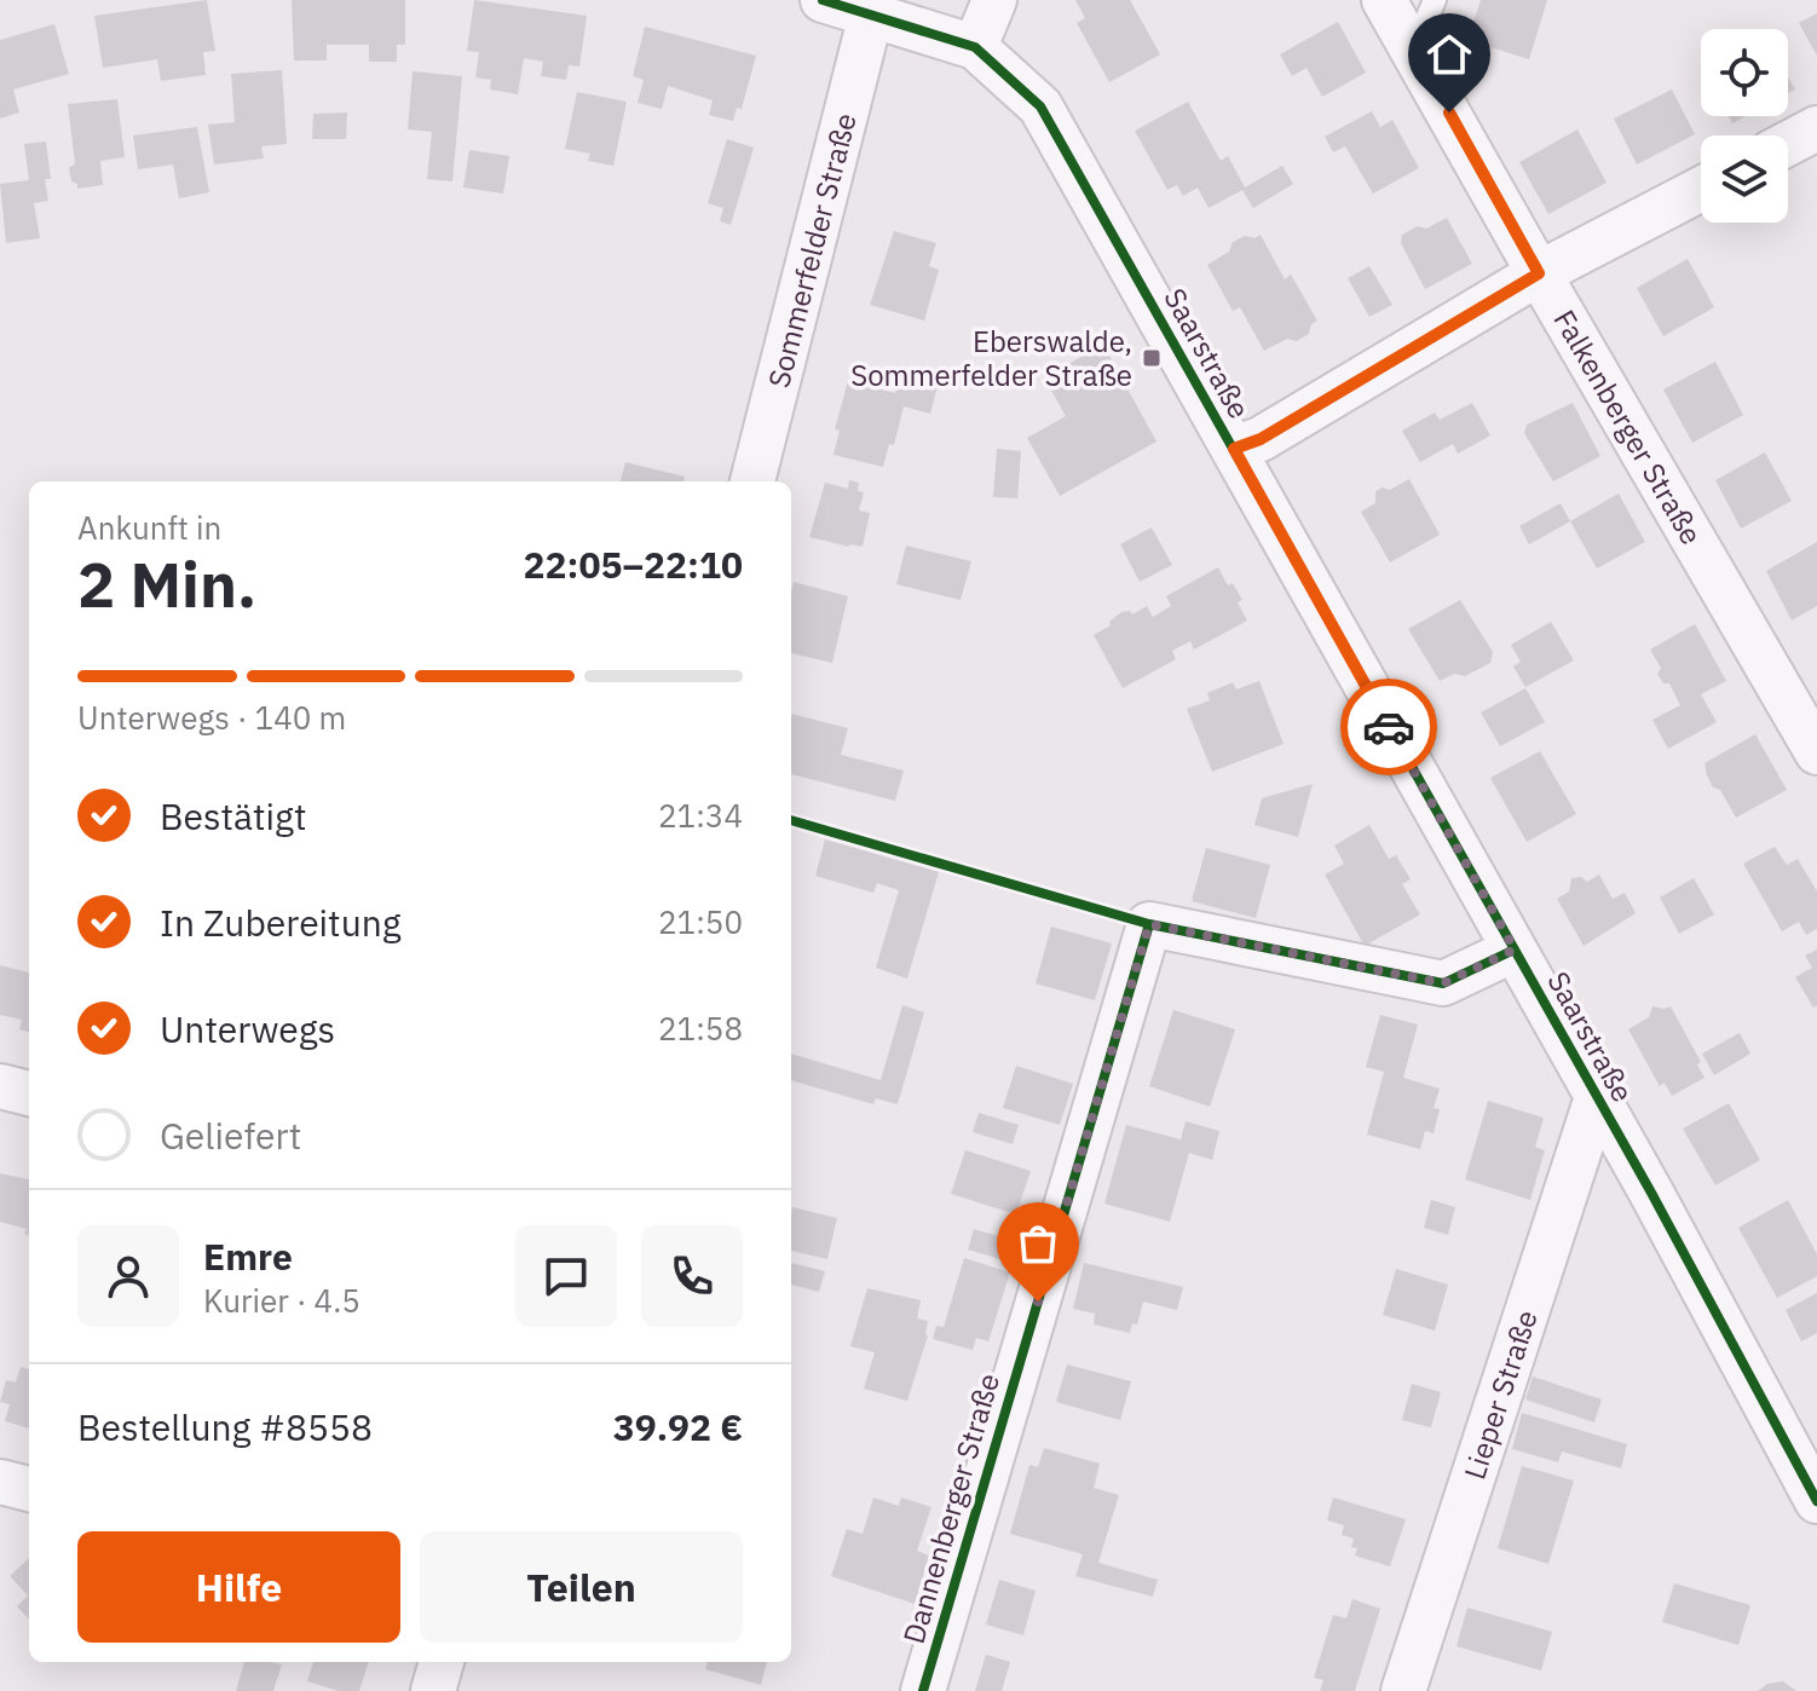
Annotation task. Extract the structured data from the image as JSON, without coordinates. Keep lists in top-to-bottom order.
{
  "streets": {
    "street": [
      "Sommerfelder Straße",
      "Saarstraße",
      "Falkenberger Straße",
      "Lieper Straße",
      "Dannenberger Straße"
    ]
  },
  "crossings": [
    ["Sommerfelder Straße", "Saarstraße"],
    ["Saarstraße", "Lieper Straße"],
    ["Saarstraße", "Dannenberger Straße"]
  ],
  "places": {
    "transit": ["Eberswalde, Sommerfelder Straße"]
  },
  "page": {
    "heading": ["2 Min.", "Ankunft in", "22:05–22:10"],
    "panel": [
      "Emre",
      "Kurier · 4.5",
      "Bestellung #8558",
      "39.92 €"
    ],
    "bar": "Unterwegs · 140 m",
    "list": [
      ["Bestätigt", "21:34"],
      ["In Zubereitung", "21:50"],
      ["Unterwegs", "21:58"],
      "Geliefert"
    ],
    "buttons": ["Hilfe", "Teilen"]
  }
}
